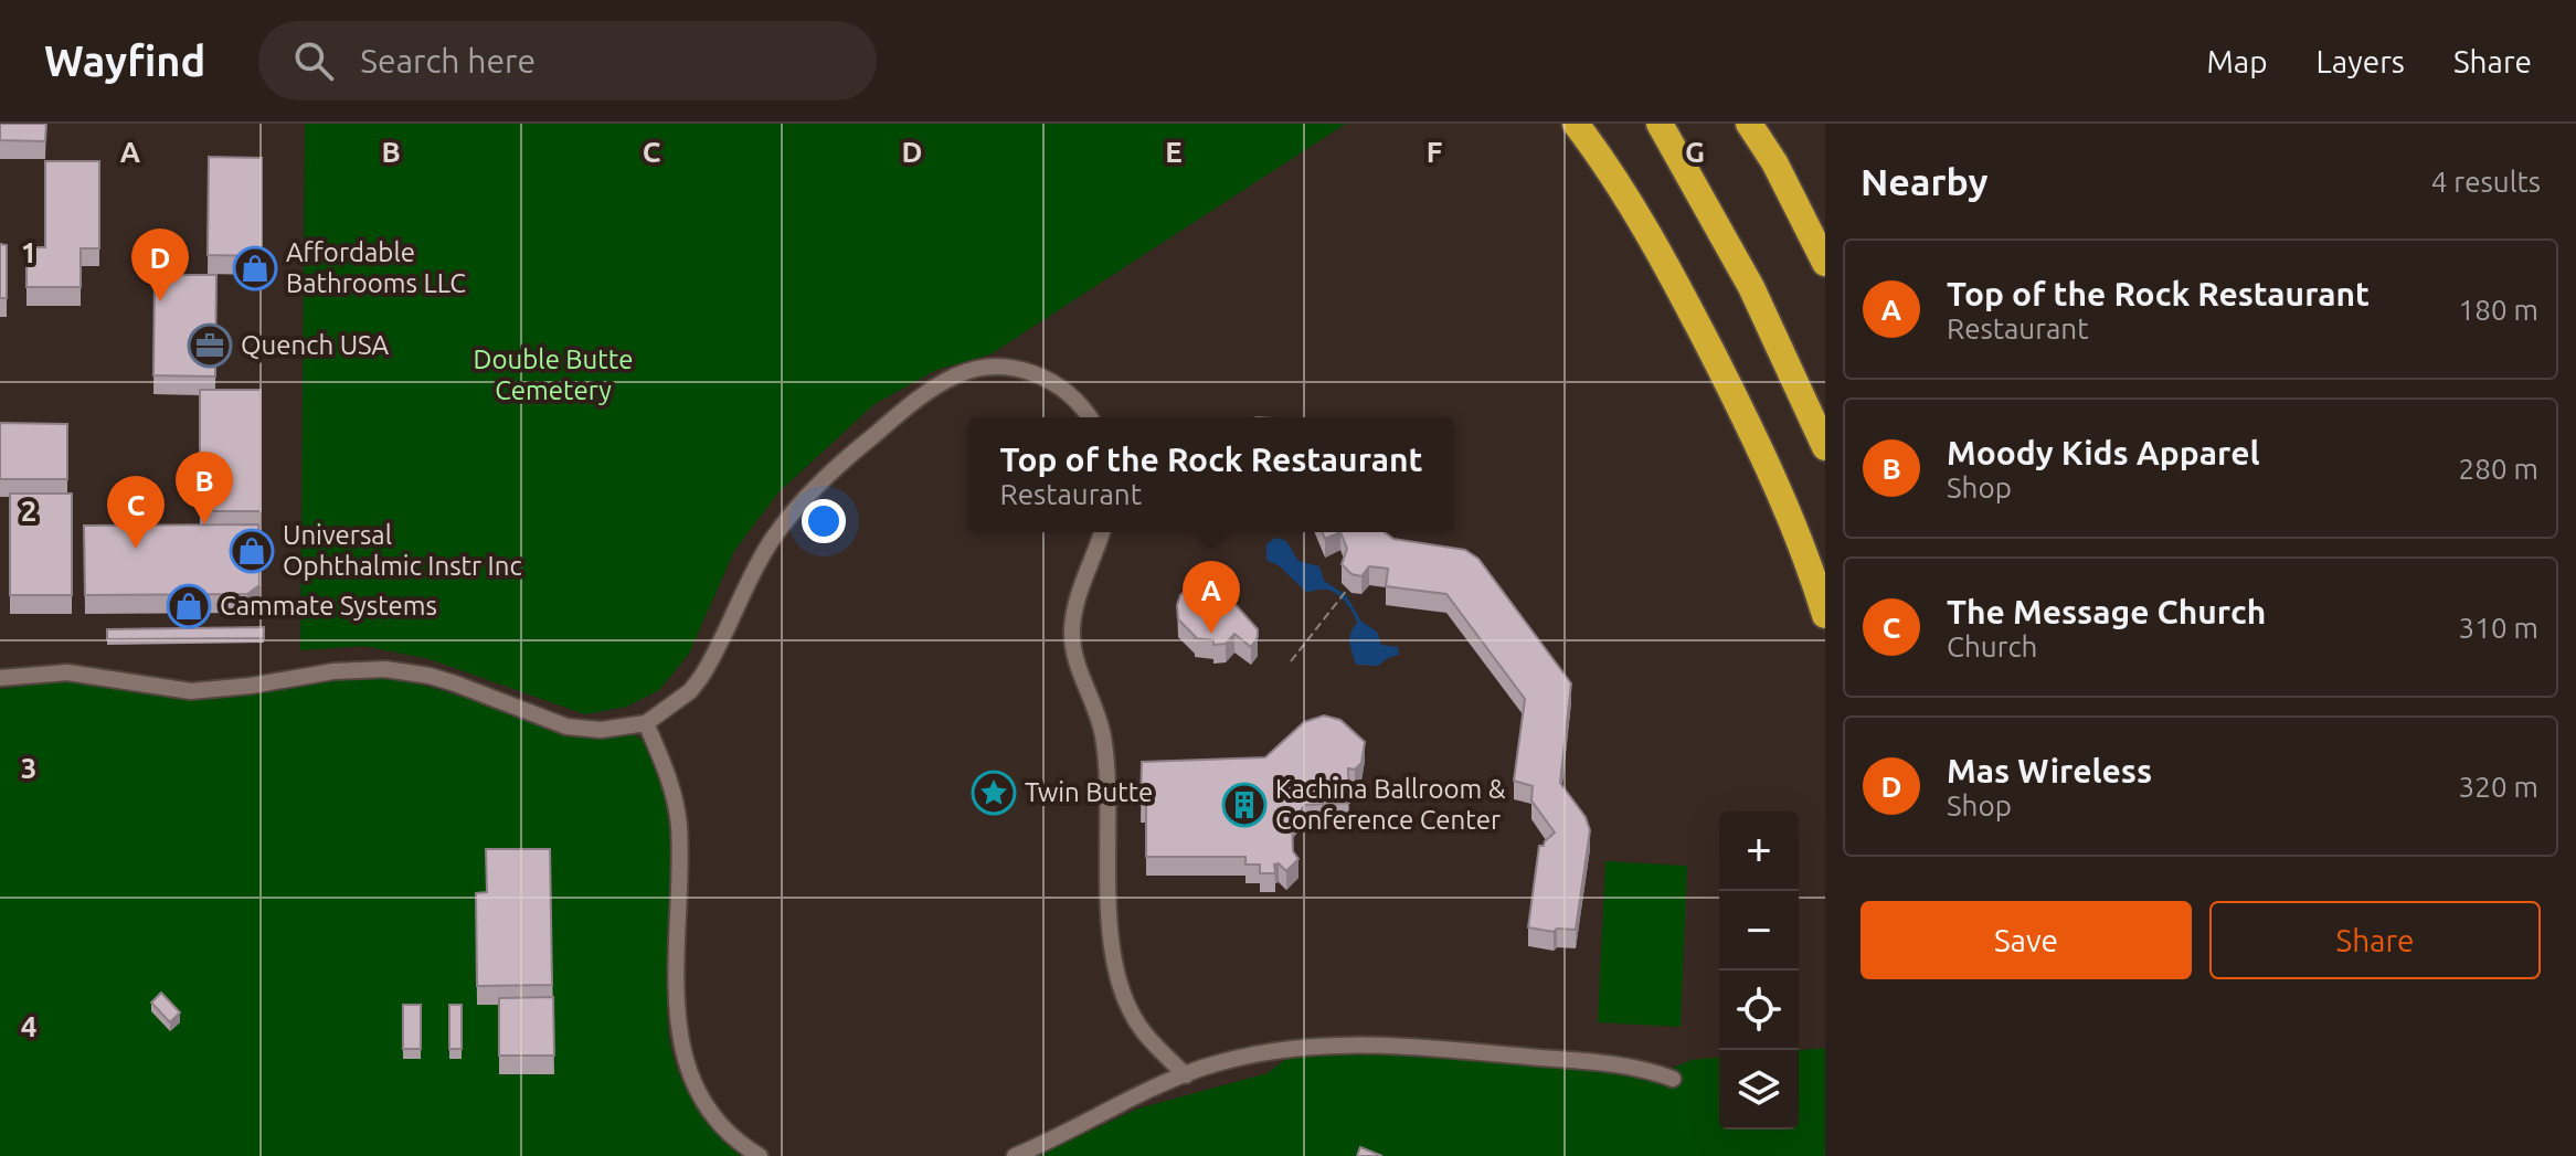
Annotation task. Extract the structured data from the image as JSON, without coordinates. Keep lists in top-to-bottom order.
{
  "parks": ["Double Butte Cemetery"],
  "places": {
    "shop": ["Affordable Bathrooms LLC", "Universal Ophthalmic Instr Inc", "Cammate Systems"],
    "office": ["Quench USA"],
    "place": ["Twin Butte"],
    "building": ["Kachina Ballroom & Conference Center"]
  },
  "page": {
    "header": "Wayfind",
    "search": "Search here",
    "nav": ["Map", "Layers", "Share"],
    "heading": ["Nearby", "4 results"],
    "pins": [
      "D",
      "B",
      "C",
      "A"
    ],
    "list": [
      {
        "mark": "A",
        "name": "Top of the Rock Restaurant",
        "note": "Restaurant",
        "value": "180 m"
      },
      {
        "mark": "B",
        "name": "Moody Kids Apparel",
        "note": "Shop",
        "value": "280 m"
      },
      {
        "mark": "C",
        "name": "The Message Church",
        "note": "Church",
        "value": "310 m"
      },
      {
        "mark": "D",
        "name": "Mas Wireless",
        "note": "Shop",
        "value": "320 m"
      }
    ],
    "popup": ["Top of the Rock Restaurant", "Restaurant"],
    "map_buttons": ["+", "−"],
    "buttons": ["Save", "Share"]
  },
  "grid": {
    "columns": [
      "A",
      "B",
      "C",
      "D",
      "E",
      "F",
      "G"
    ],
    "rows": [
      "1",
      "2",
      "3",
      "4"
    ]
  }
}
